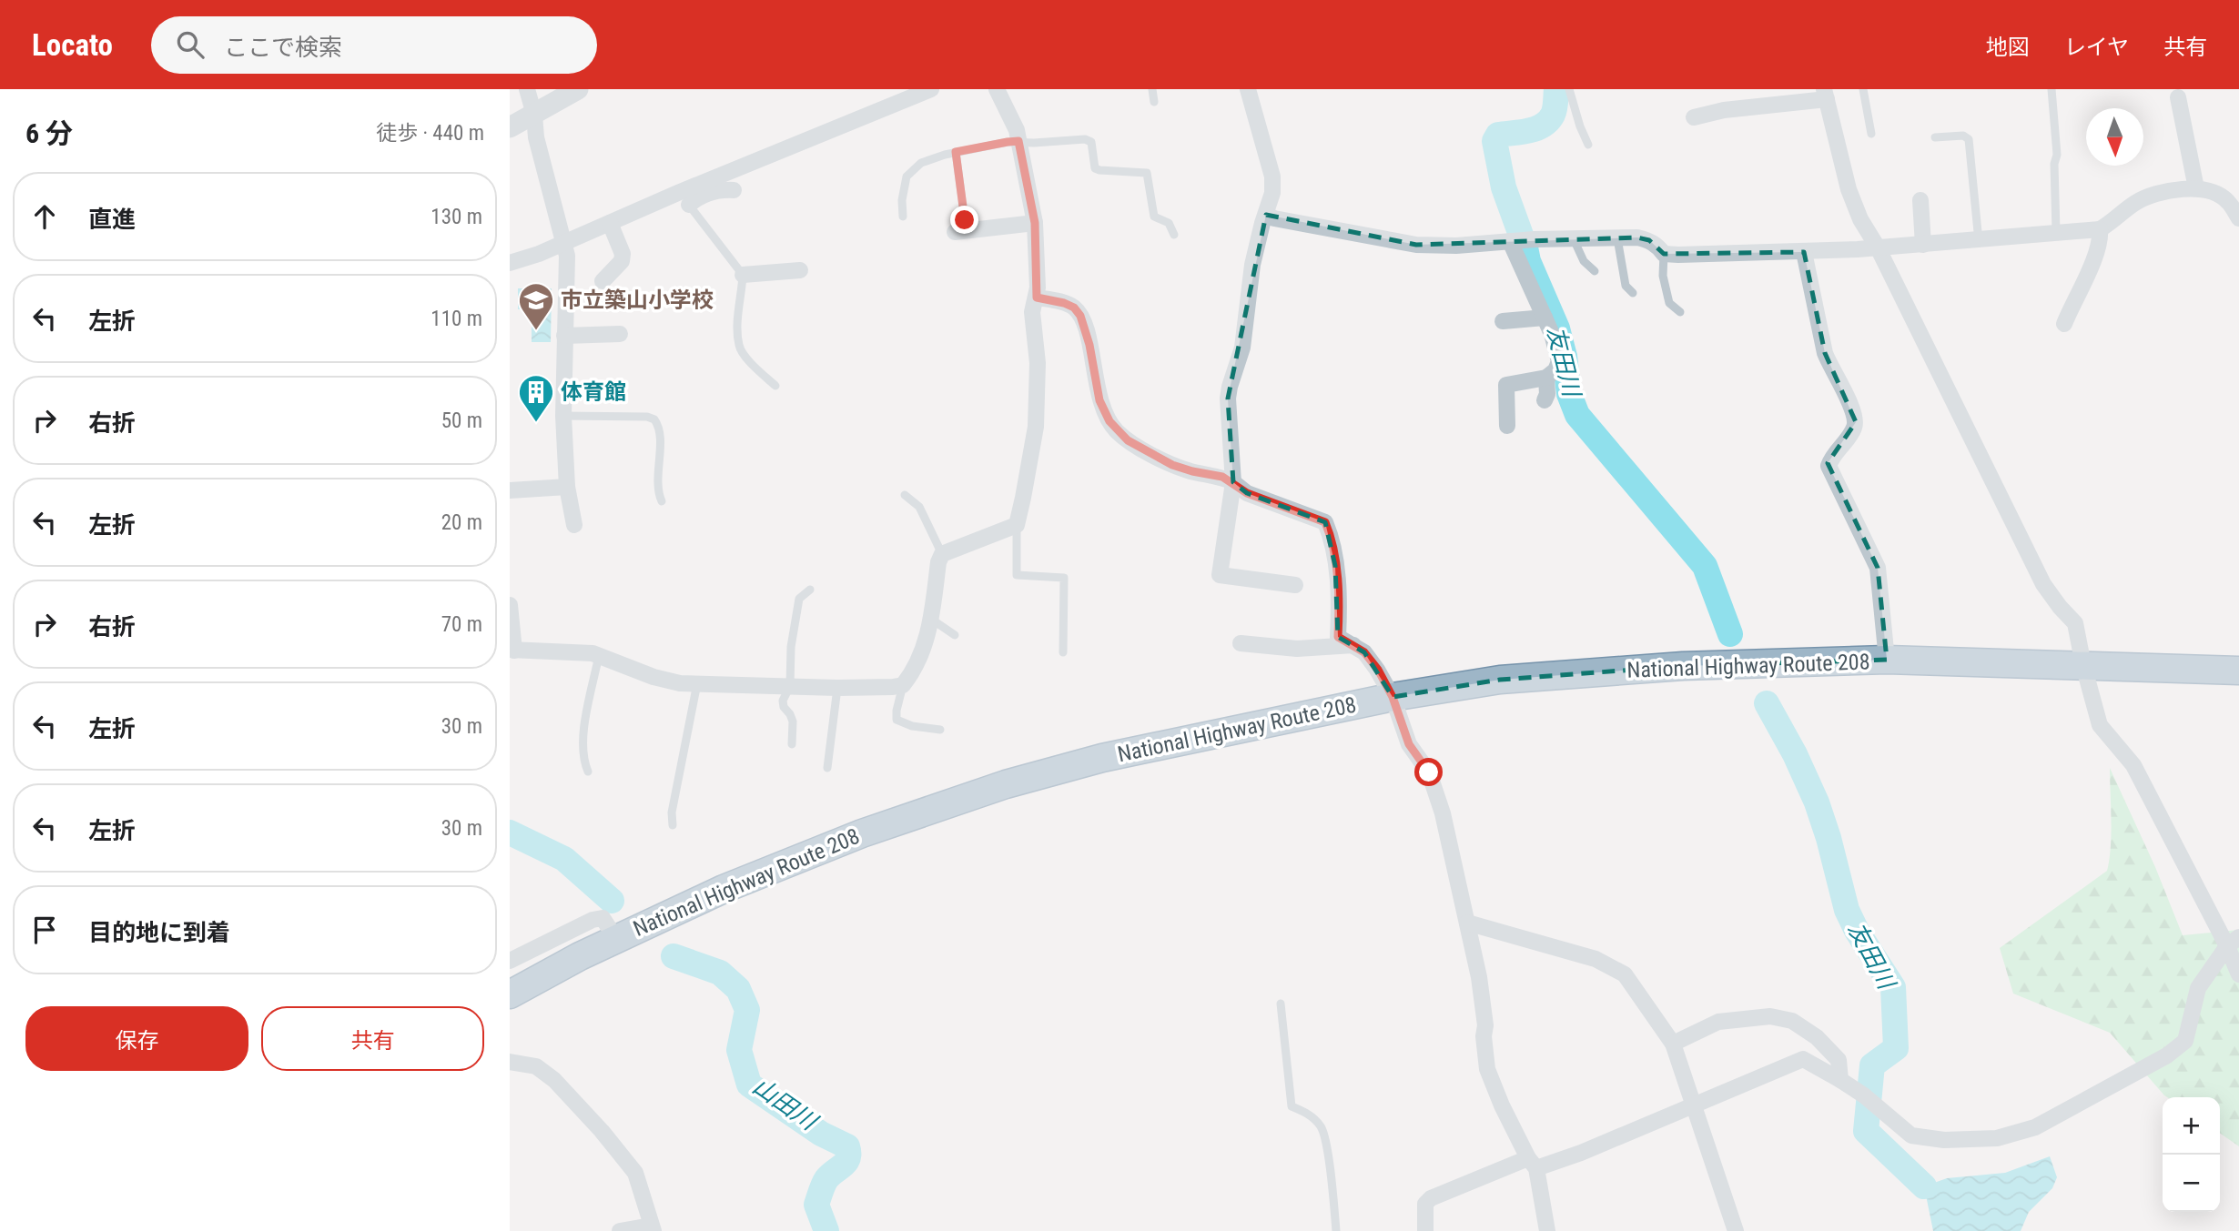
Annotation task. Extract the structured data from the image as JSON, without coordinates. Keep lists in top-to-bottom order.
{
  "streets": {
    "highway": ["National Highway Route 208"]
  },
  "water": ["友田川", "山田川"],
  "places": {
    "school or university": ["市立築山小学校"],
    "building": ["体育館"]
  },
  "north": "bottom",
  "page": {
    "header": "Locato",
    "search": "ここで検索",
    "nav": ["地図", "レイヤ", "共有"],
    "heading": ["6 分", "徒歩 · 440 m"],
    "list": [
      ["直進", "130 m"],
      ["左折", "110 m"],
      ["右折", "50 m"],
      ["左折", "20 m"],
      ["右折", "70 m"],
      ["左折", "30 m"],
      ["左折", "30 m"],
      "目的地に到着"
    ],
    "buttons": ["保存", "共有"],
    "map_buttons": ["+", "−"]
  }
}
